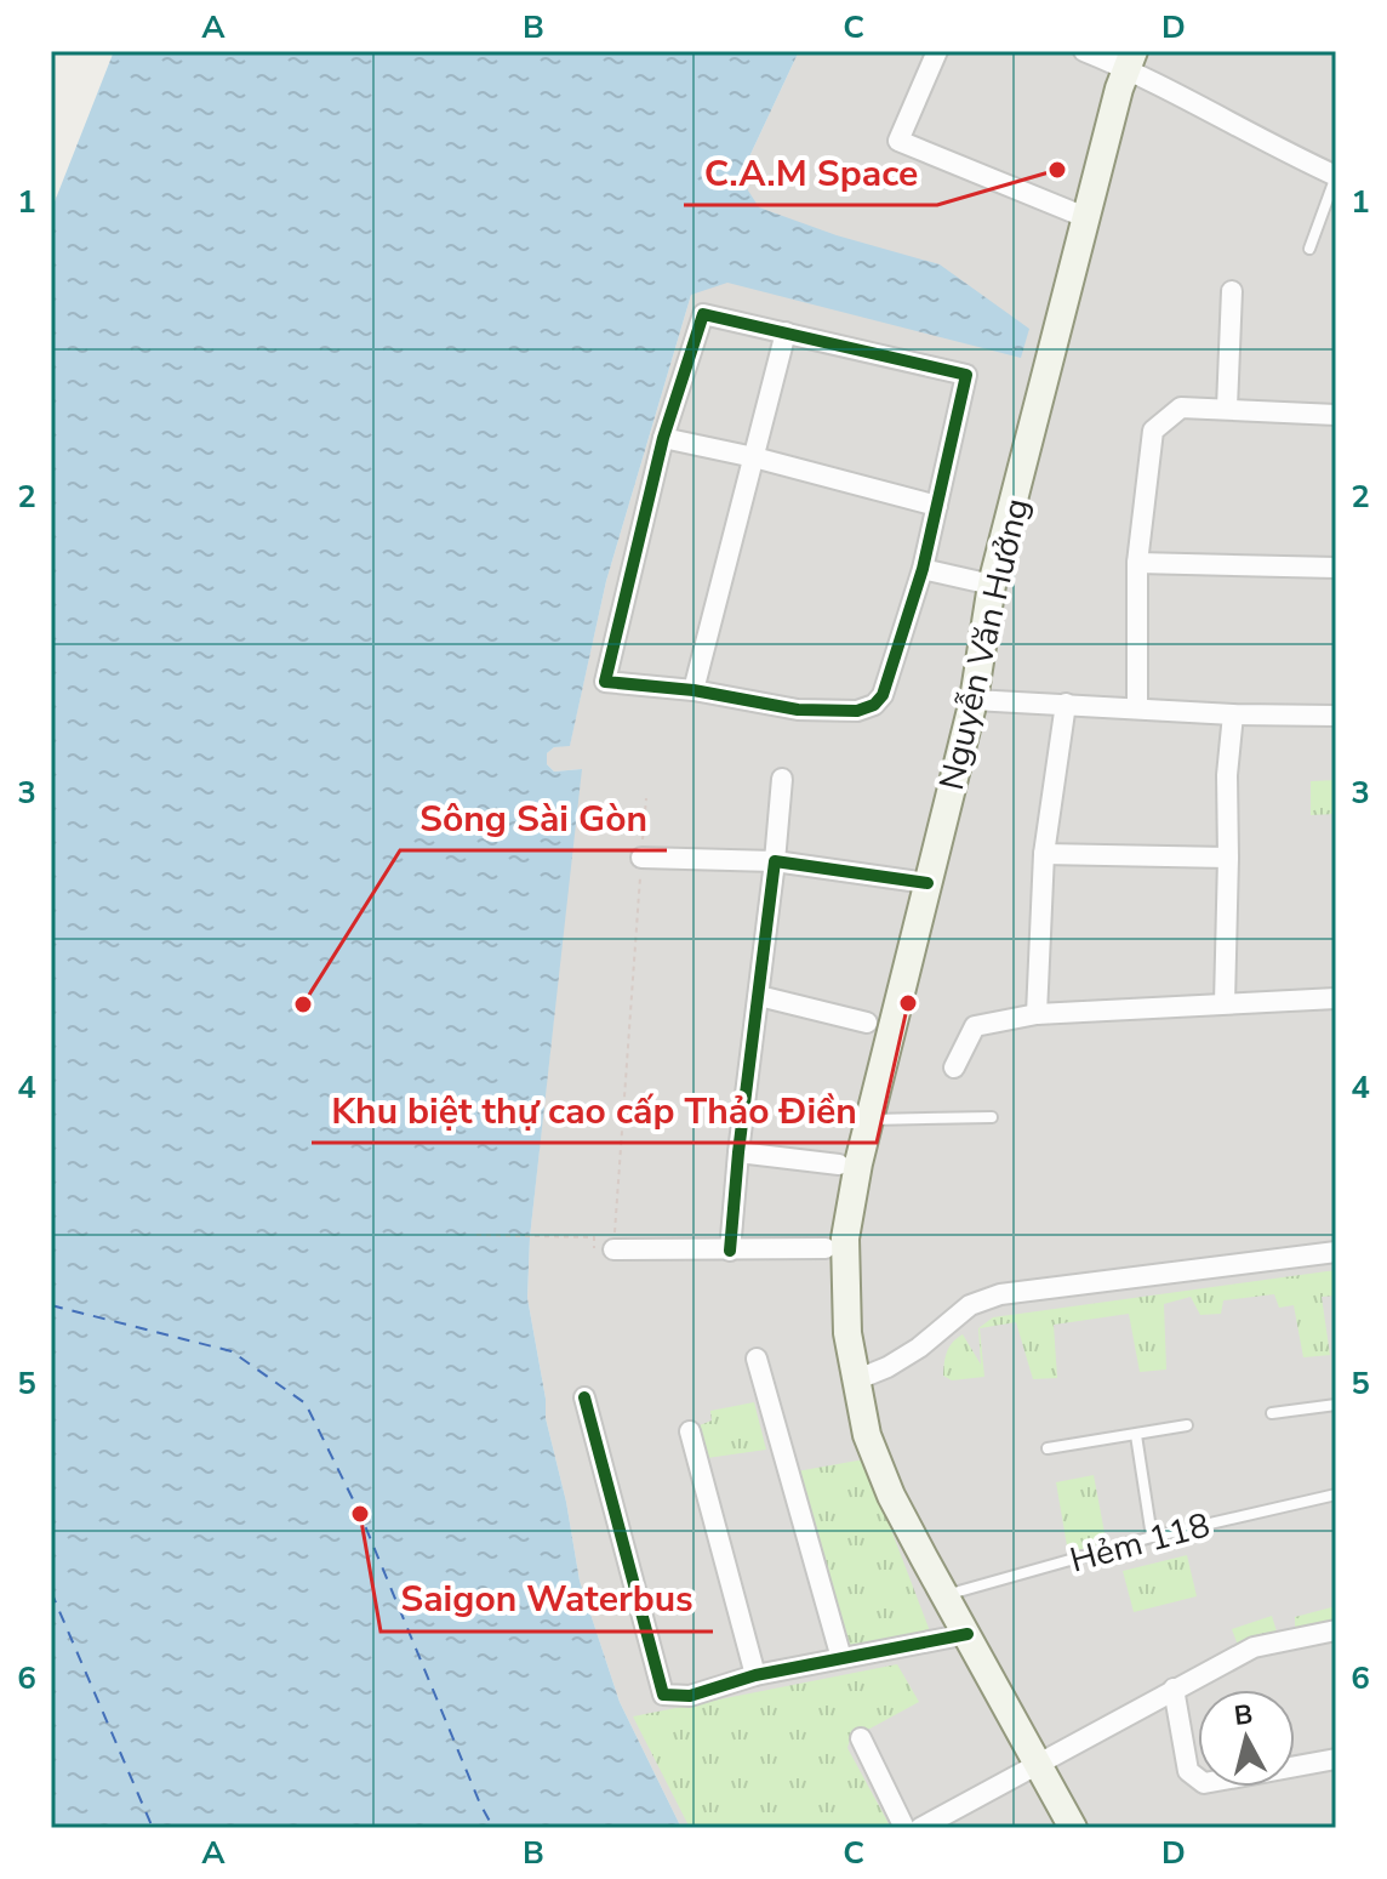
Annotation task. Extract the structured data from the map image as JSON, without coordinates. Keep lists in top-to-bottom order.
{
  "streets": {
    "main road": ["Nguyễn Văn Hưởng"],
    "lane": ["Hẻm 118"]
  },
  "places": [
    "C.A.M Space",
    "Khu biệt thự cao cấp Thảo Điền",
    "Sông Sài Gòn",
    "Saigon Waterbus"
  ],
  "north": "top",
  "grid": {
    "columns": [
      "A",
      "B",
      "C",
      "D"
    ],
    "rows": [
      "1",
      "2",
      "3",
      "4",
      "5",
      "6"
    ]
  }
}
